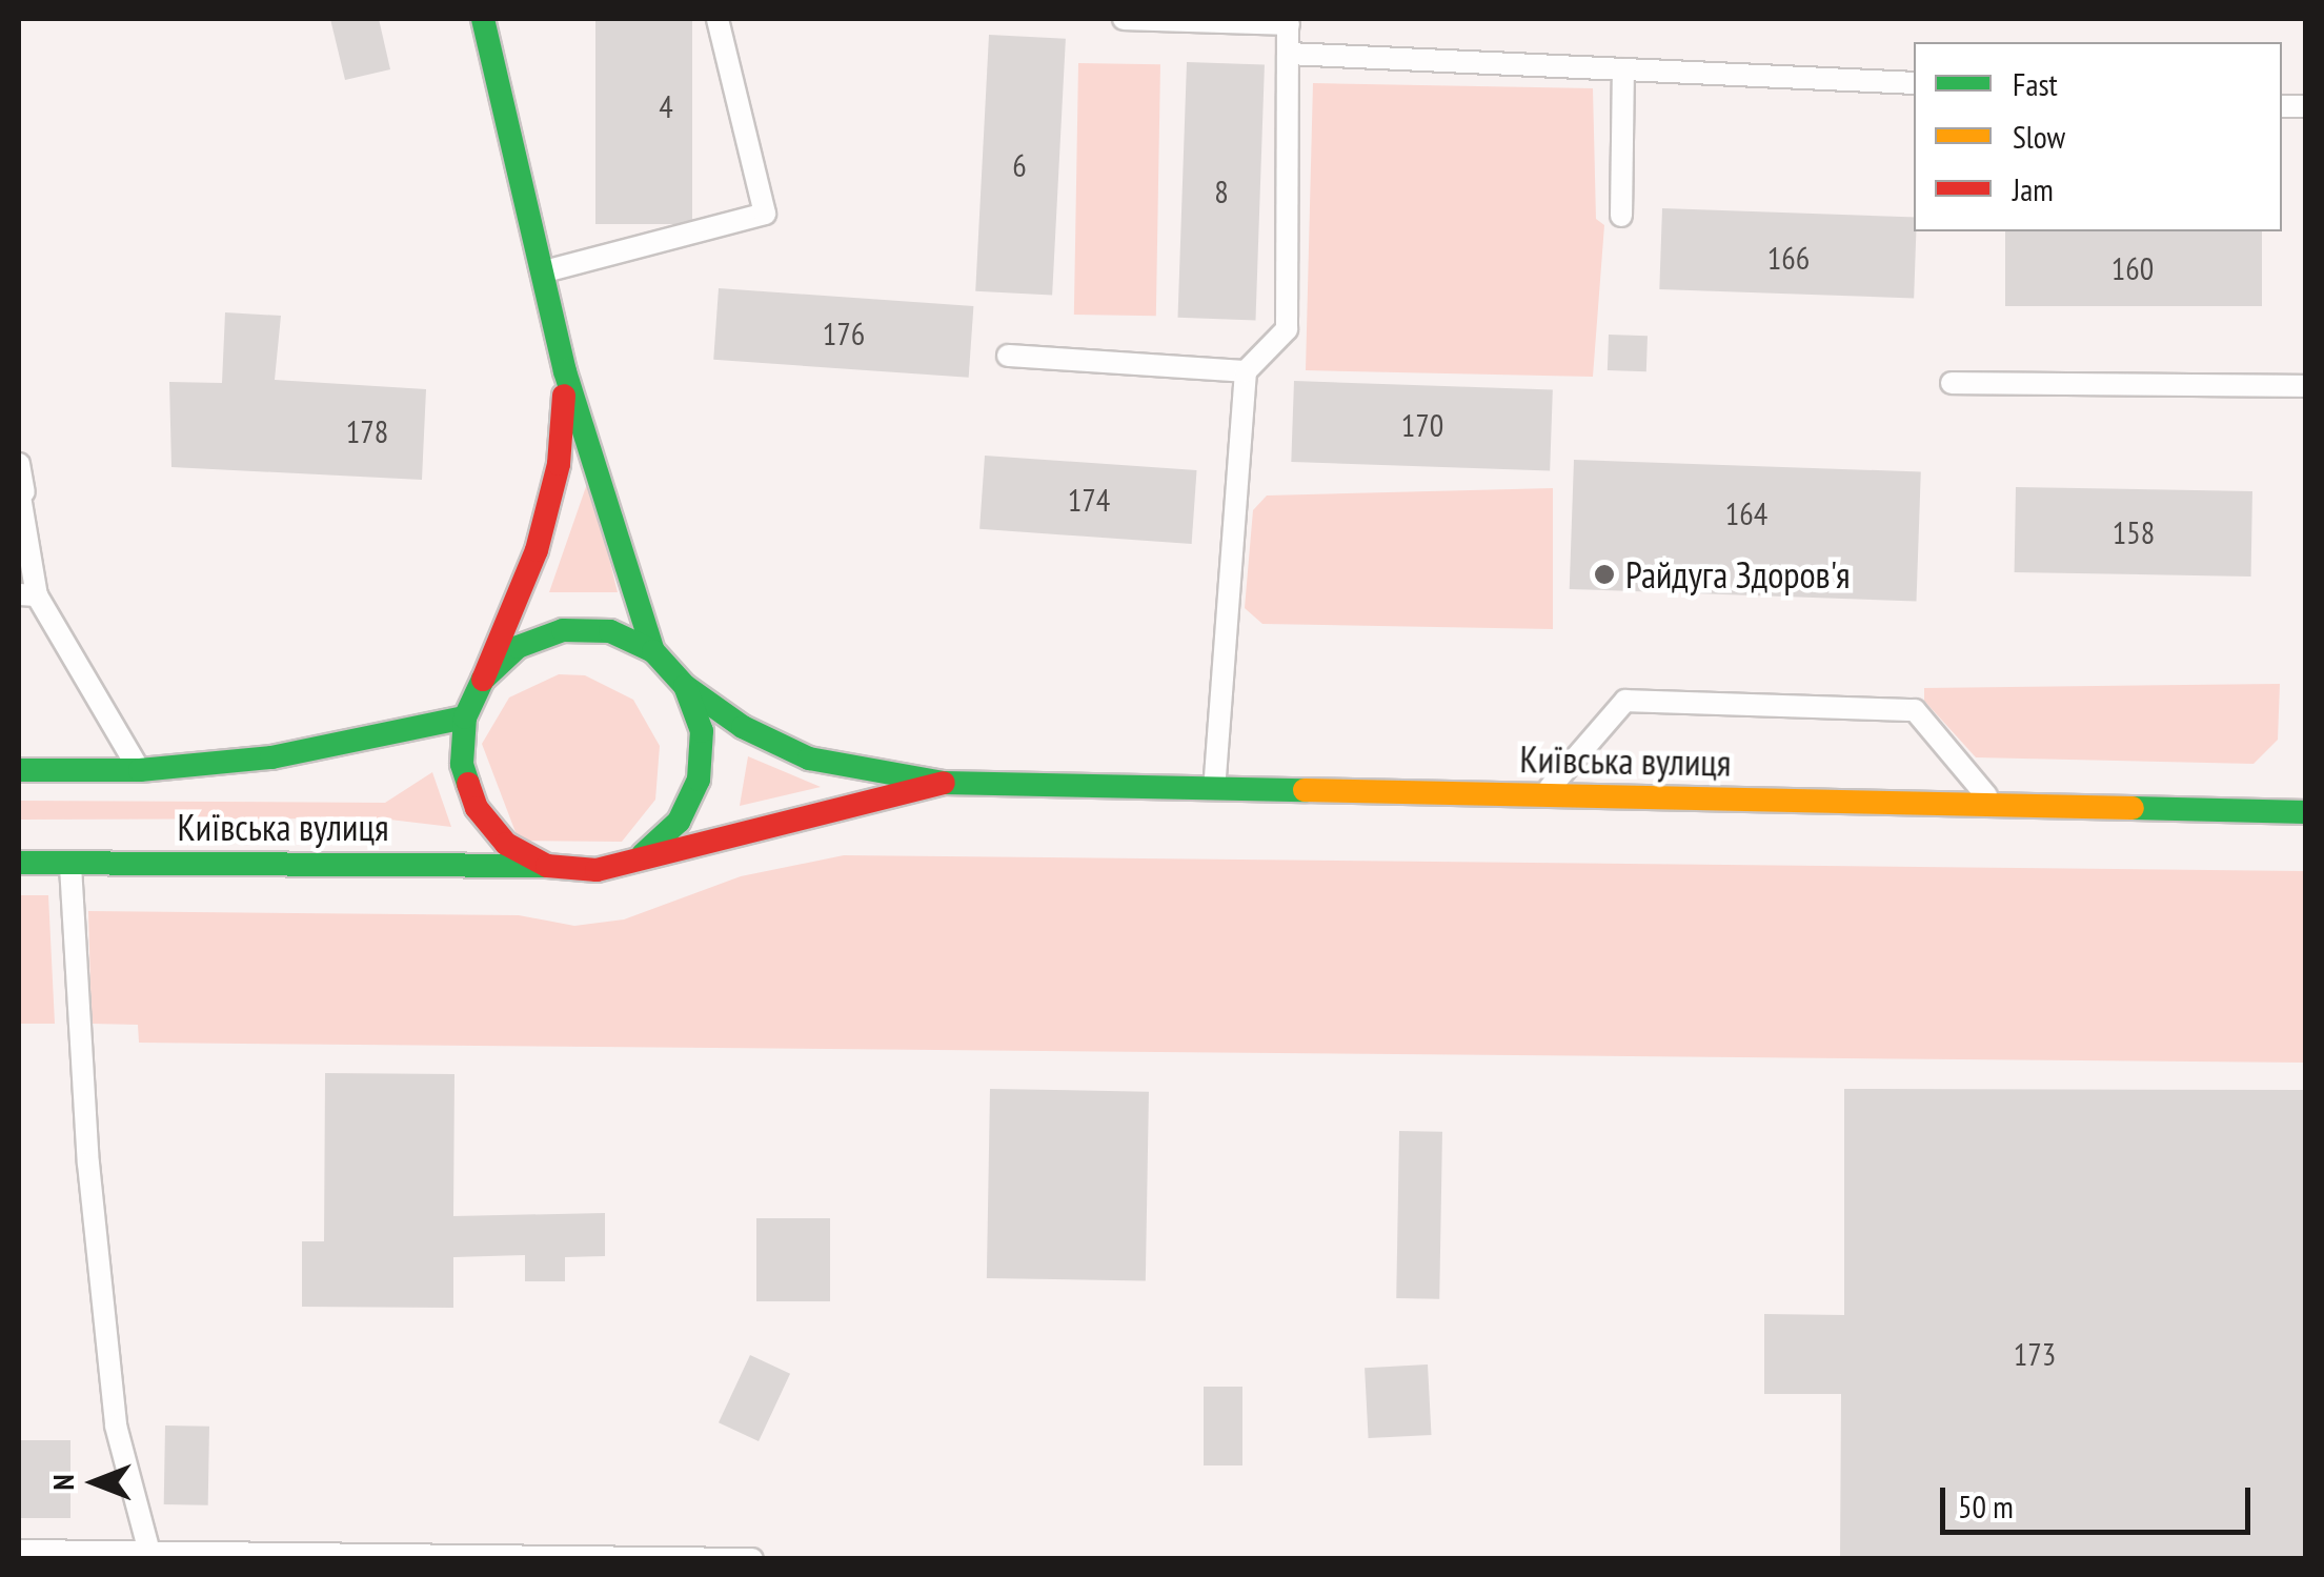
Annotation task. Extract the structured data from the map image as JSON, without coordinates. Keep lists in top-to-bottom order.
{
  "streets": {
    "main road": ["Київська вулиця"]
  },
  "places": ["Райдуга Здоров'я"],
  "house_numbers": [
    "4",
    "6",
    "8",
    "166",
    "160",
    "176",
    "170",
    "178",
    "174",
    "164",
    "158",
    "173"
  ],
  "legend": ["Fast", "Slow", "Jam"],
  "scale_bar": "50 m",
  "north": "left"
}
